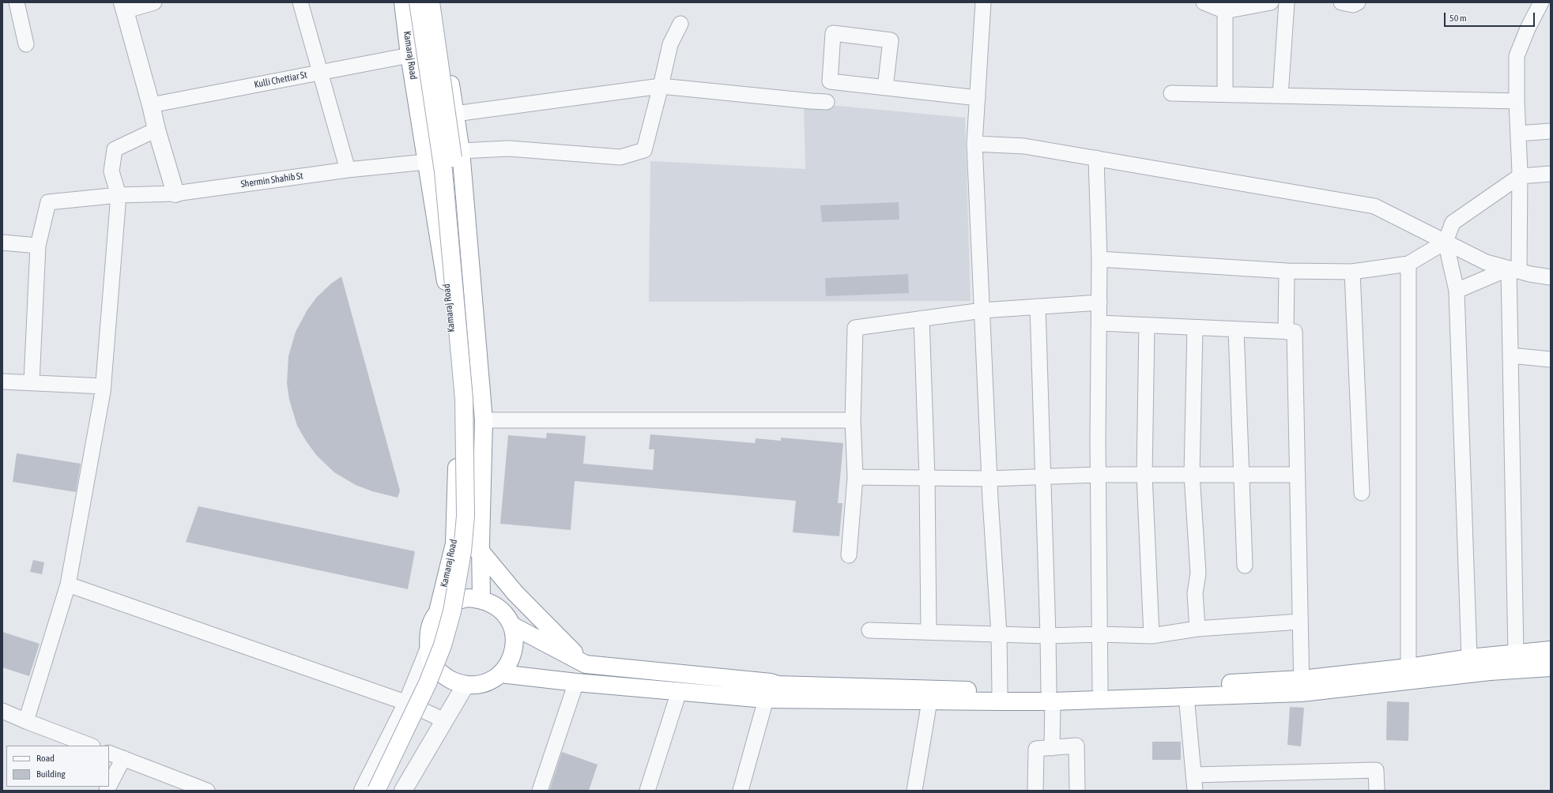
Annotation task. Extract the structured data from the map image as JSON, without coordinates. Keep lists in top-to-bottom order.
{
  "streets": {
    "main road": ["Kamaraj Road"],
    "street": ["Kulli Chettiar St", "Shermin Shahib St"]
  },
  "crossings": [
    ["Kamaraj Road", "Kulli Chettiar St"],
    ["Kamaraj Road", "Shermin Shahib St"]
  ],
  "legend": ["Road", "Building"],
  "scale_bar": "50 m"
}
